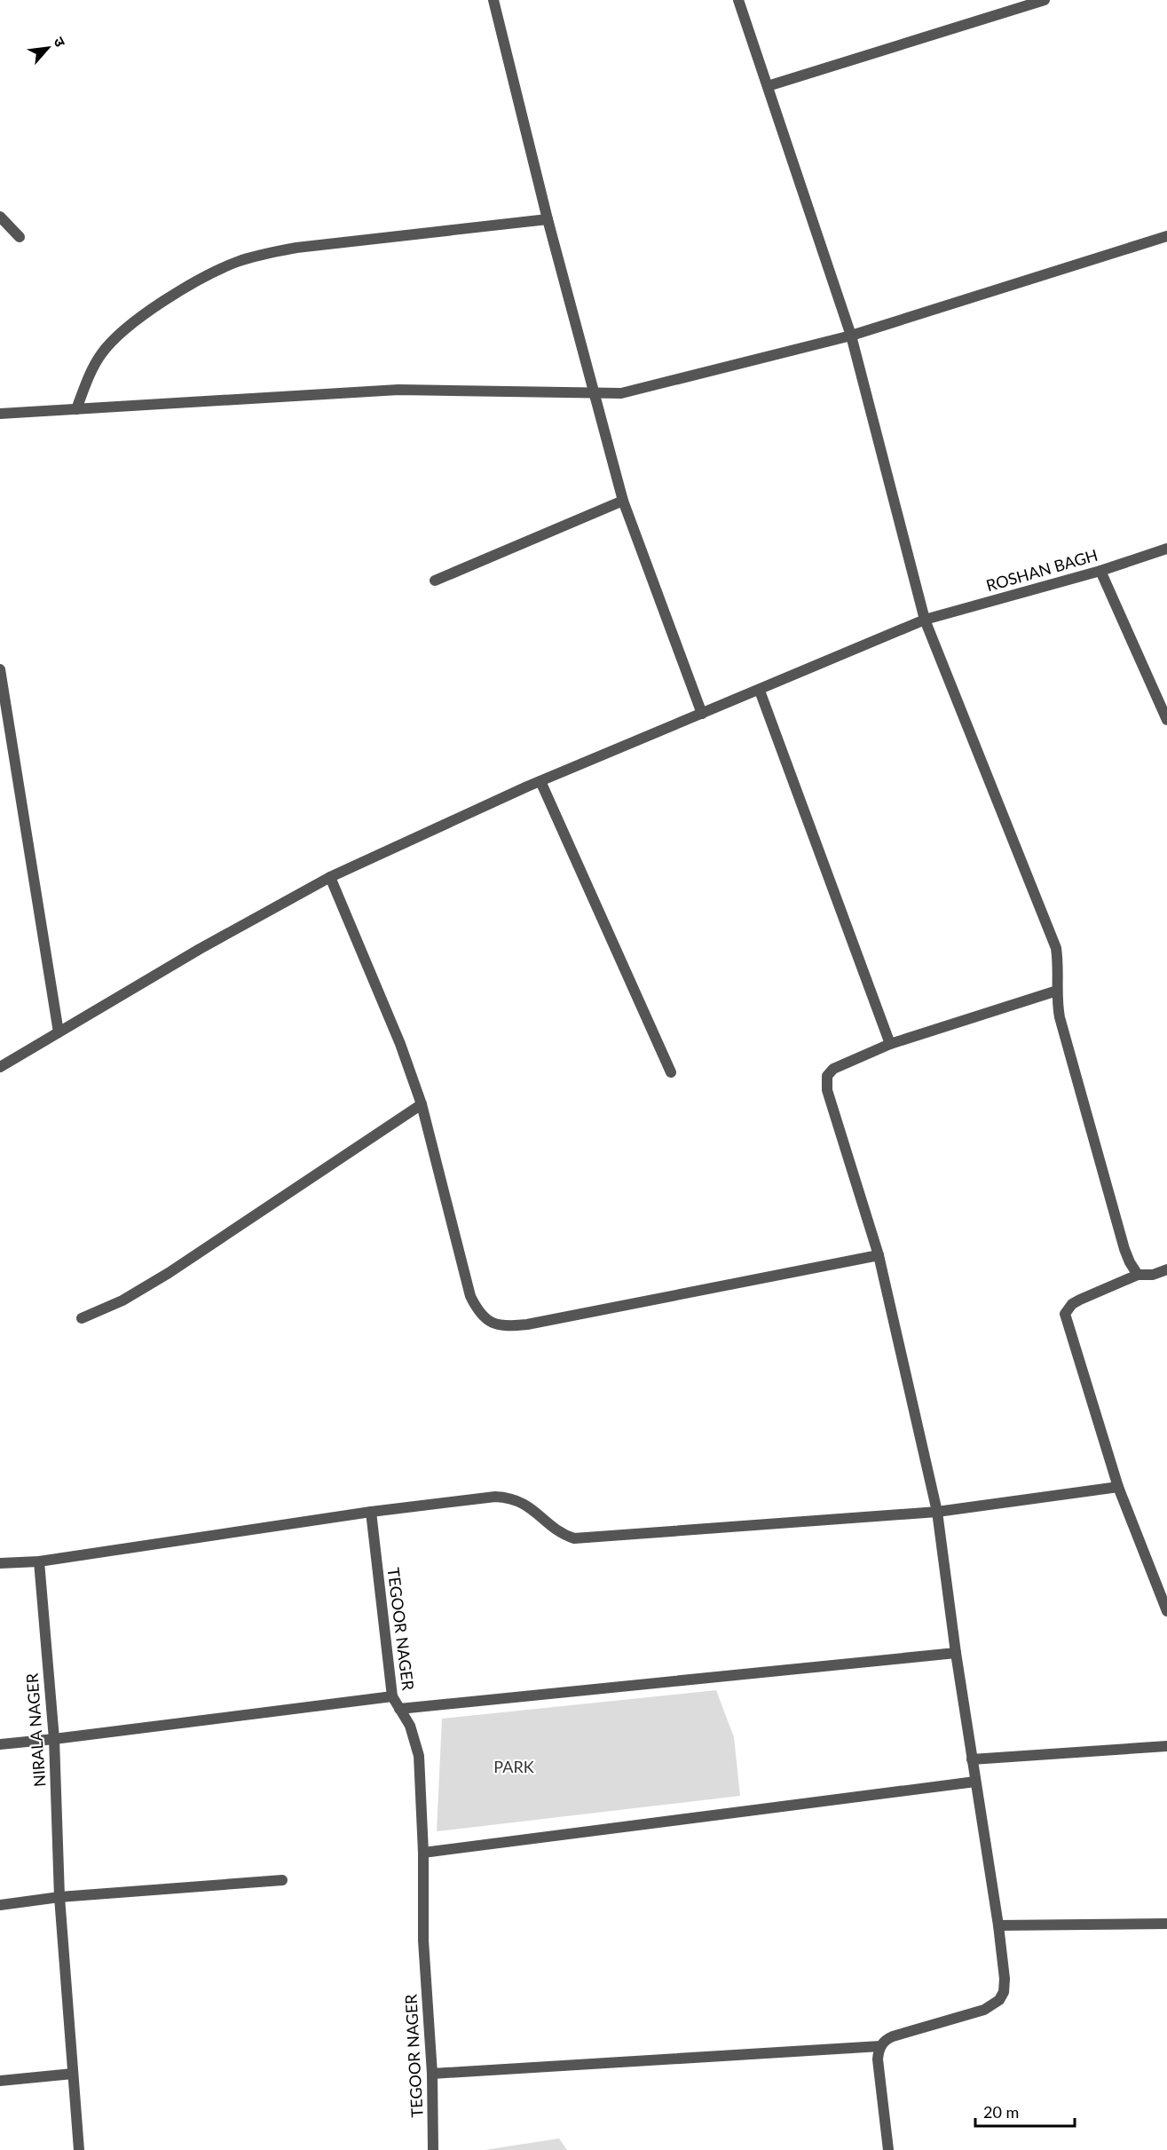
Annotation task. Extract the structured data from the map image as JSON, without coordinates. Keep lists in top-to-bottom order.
{
  "streets": {
    "street": ["ROSHAN BAGH", "TEGOOR NAGER", "NIRALA NAGER"]
  },
  "parks": ["PARK"],
  "scale_bar": "20 m",
  "north": "top right"
}
